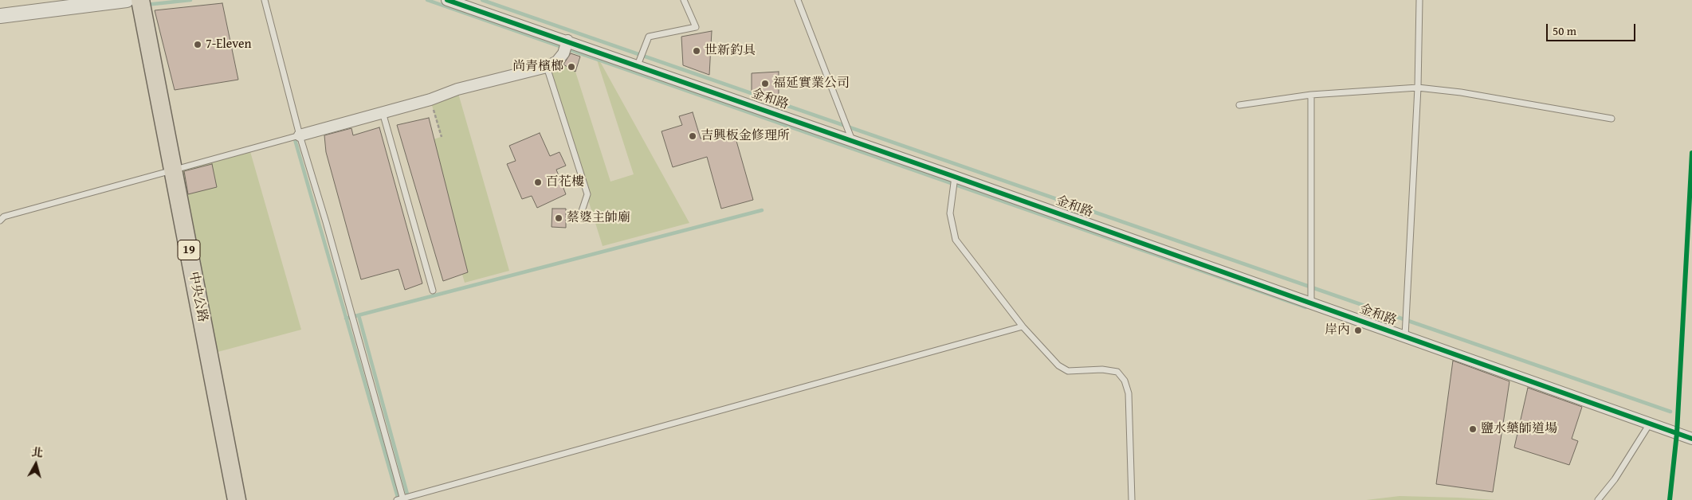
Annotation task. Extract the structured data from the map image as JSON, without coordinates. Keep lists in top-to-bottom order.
{
  "streets": {
    "main road": ["19", "中央公路"],
    "street": ["金和路"]
  },
  "places": [
    "7-Eleven",
    "世新釣具",
    "尚青檳榔",
    "福延實業公司",
    "吉興板金修理所",
    "百花樓",
    "蔡婆主帥廟",
    "岸內",
    "鹽水藥師道場"
  ],
  "scale_bar": "50 m",
  "north": "top"
}
